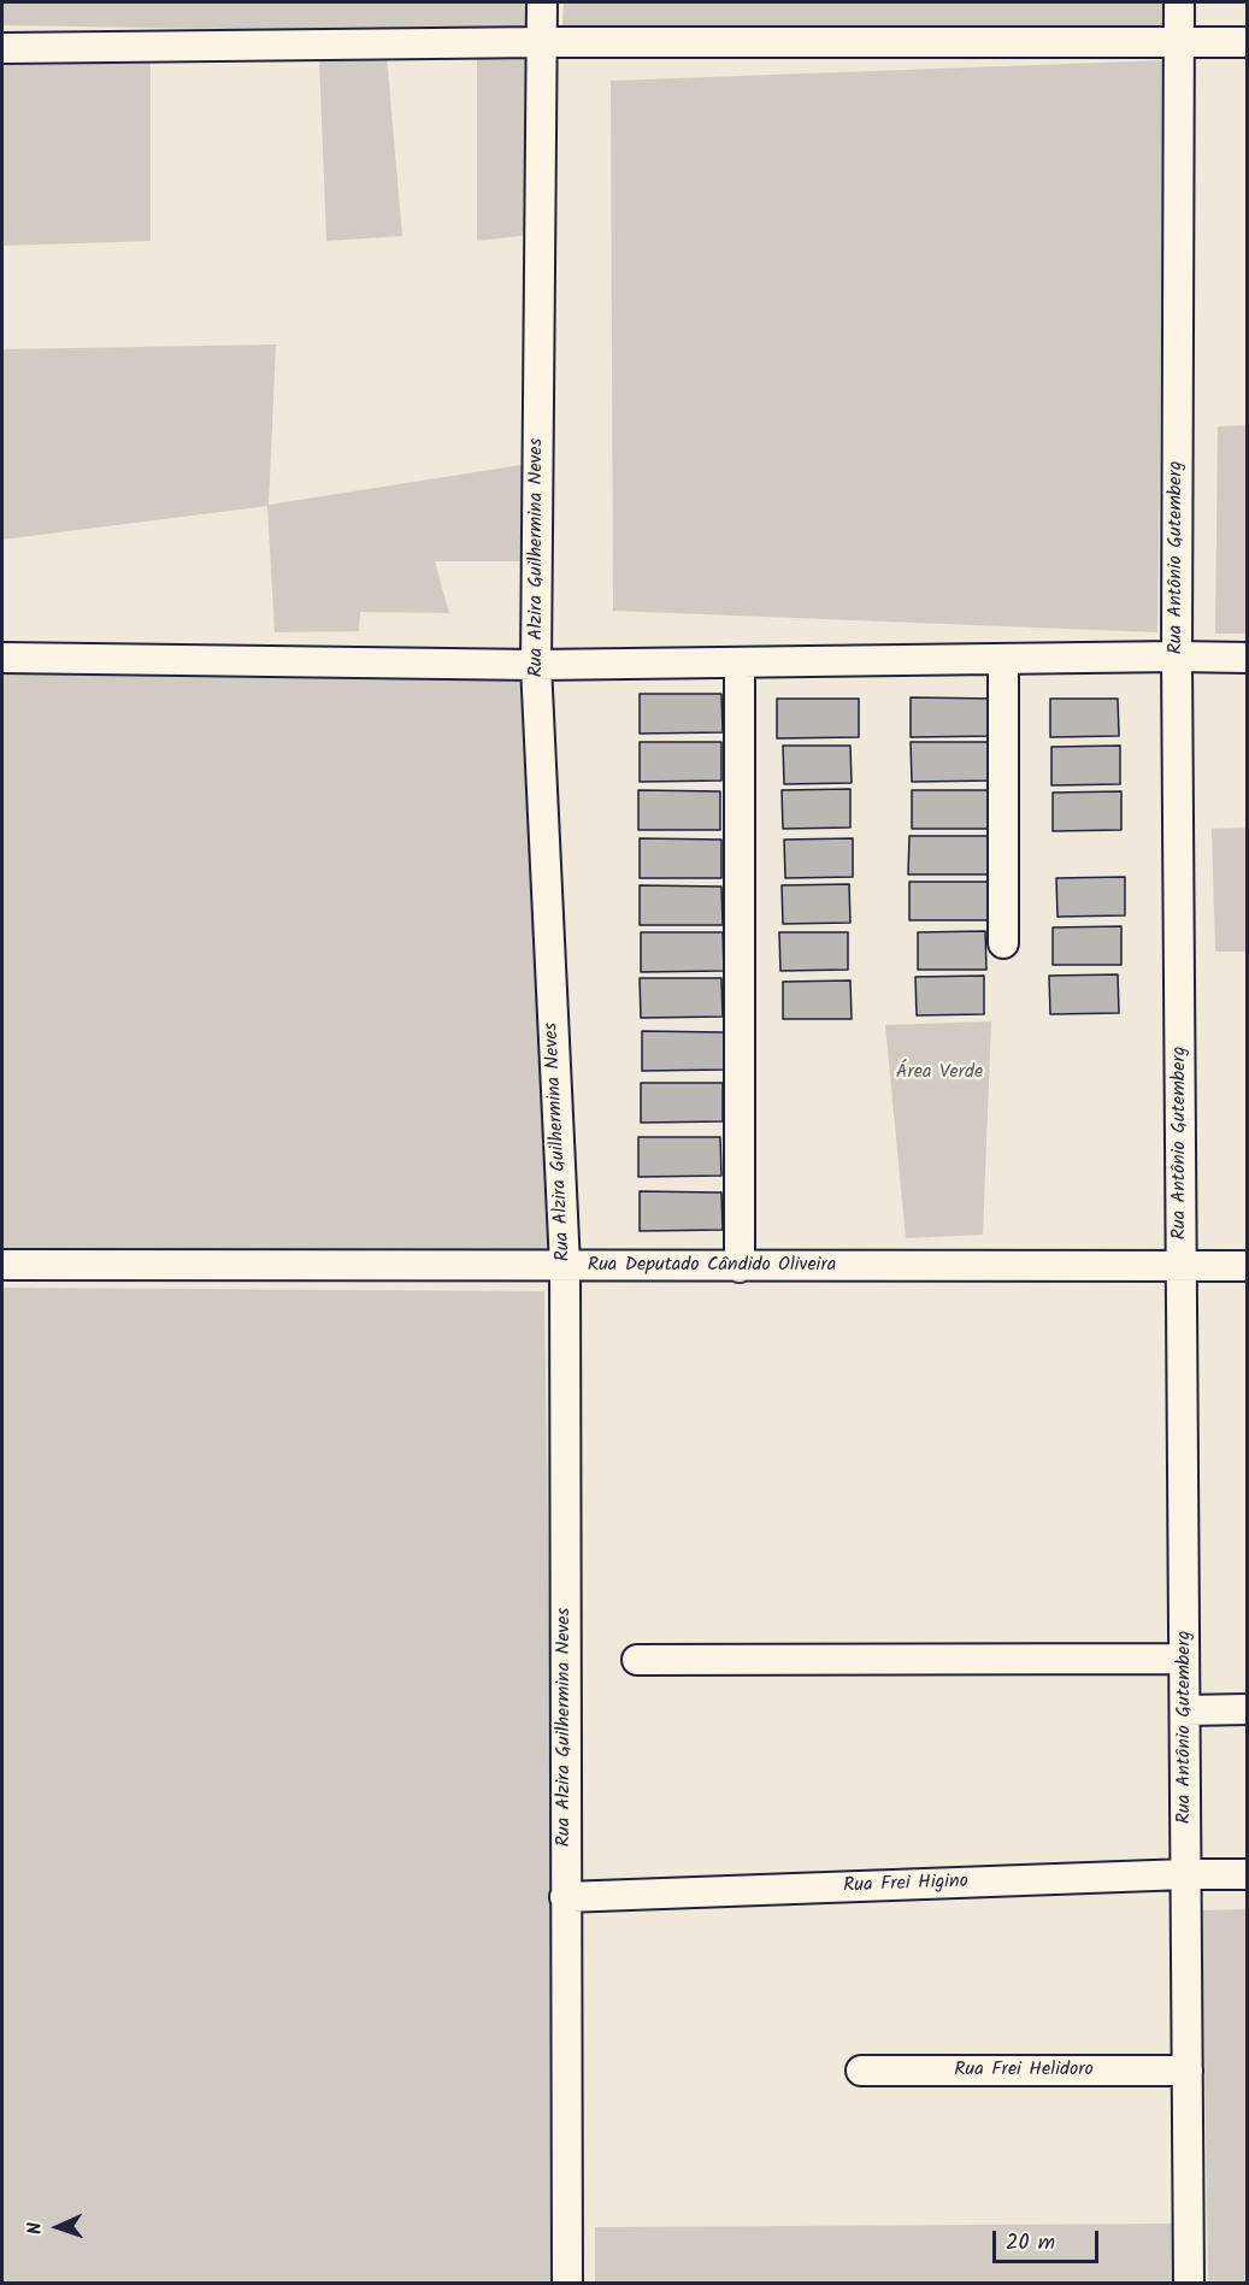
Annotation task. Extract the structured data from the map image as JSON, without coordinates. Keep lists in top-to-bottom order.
{
  "streets": {
    "street": [
      "Rua Alzira Guilhermina Neves",
      "Rua Antônio Gutemberg",
      "Rua Deputado Cândido Oliveira",
      "Rua Frei Higino",
      "Rua Frei Helidoro"
    ]
  },
  "crossings": [
    ["Rua Alzira Guilhermina Neves", "Rua Deputado Cândido Oliveira"],
    ["Rua Alzira Guilhermina Neves", "Rua Frei Higino"],
    ["Rua Antônio Gutemberg", "Rua Deputado Cândido Oliveira"],
    ["Rua Antônio Gutemberg", "Rua Frei Higino"],
    ["Rua Antônio Gutemberg", "Rua Frei Helidoro"]
  ],
  "parks": ["Área Verde"],
  "scale_bar": "20 m",
  "north": "left"
}
